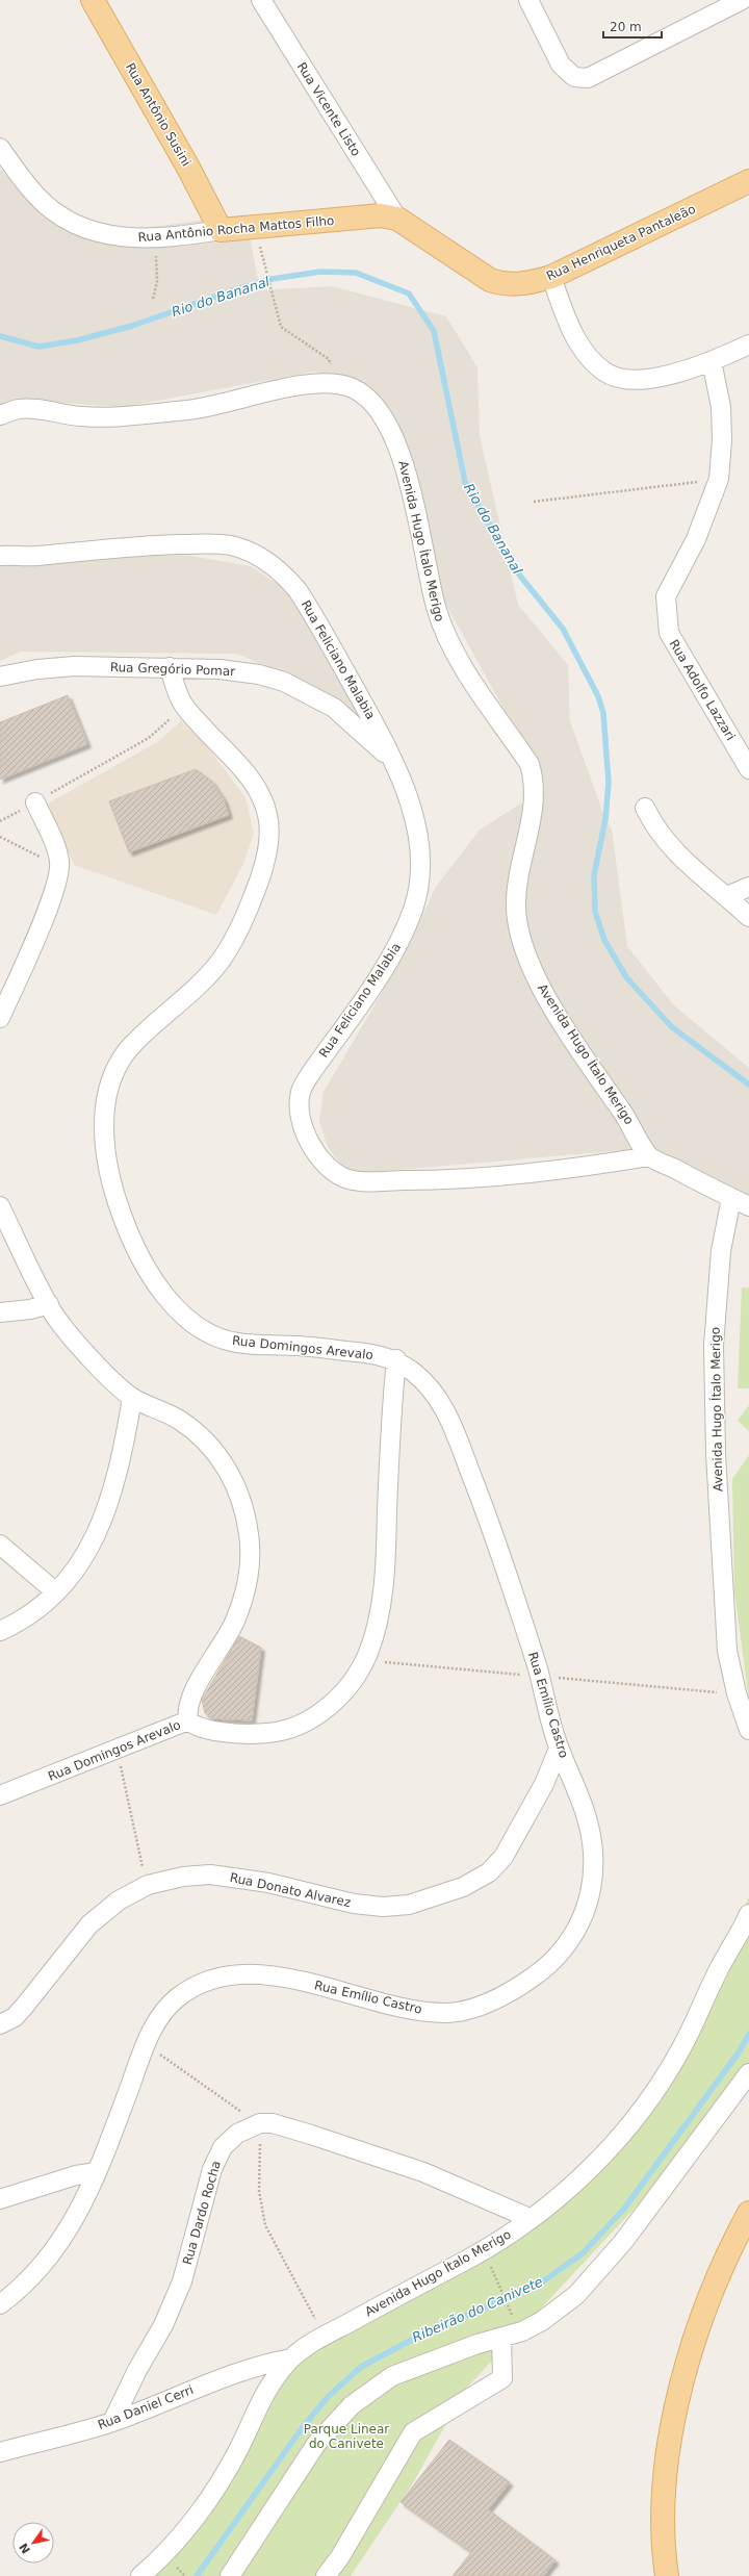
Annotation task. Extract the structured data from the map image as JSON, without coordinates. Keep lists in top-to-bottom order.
{
  "streets": {
    "main road": ["Rua Antônio Susini", "Rua Antônio Rocha Mattos Filho", "Rua Henriqueta Pantaleão"],
    "street": [
      "Rua Vicente Listo",
      "Avenida Hugo Ítalo Merigo",
      "Rua Feliciano Malabia",
      "Rua Gregório Pomar",
      "Rua Adolfo Lazzari",
      "Rua Domingos Arevalo",
      "Rua Emílio Castro",
      "Rua Donato Alvarez",
      "Rua Dardo Rocha",
      "Rua Daniel Cerri"
    ]
  },
  "crossings": [
    ["Rua Vicente Listo", "Rua Antônio Rocha Mattos Filho"],
    ["Rua Antônio Susini", "Rua Antônio Rocha Mattos Filho"],
    ["Rua Antônio Rocha Mattos Filho", "Rua Henriqueta Pantaleão"],
    ["Avenida Hugo Ítalo Merigo", "Rua Feliciano Malabia"],
    ["Avenida Hugo Ítalo Merigo", "Rua Daniel Cerri"],
    ["Rua Feliciano Malabia", "Rua Gregório Pomar"],
    ["Rua Gregório Pomar", "Rua Domingos Arevalo"],
    ["Rua Domingos Arevalo", "Rua Emílio Castro"],
    ["Rua Emílio Castro", "Rua Donato Alvarez"],
    ["Rua Dardo Rocha", "Rua Daniel Cerri"]
  ],
  "water": ["Rio do Bananal", "Ribeirão do Canivete"],
  "parks": ["Parque Linear do Canivete"],
  "scale_bar": "20 m",
  "north": "bottom left"
}
